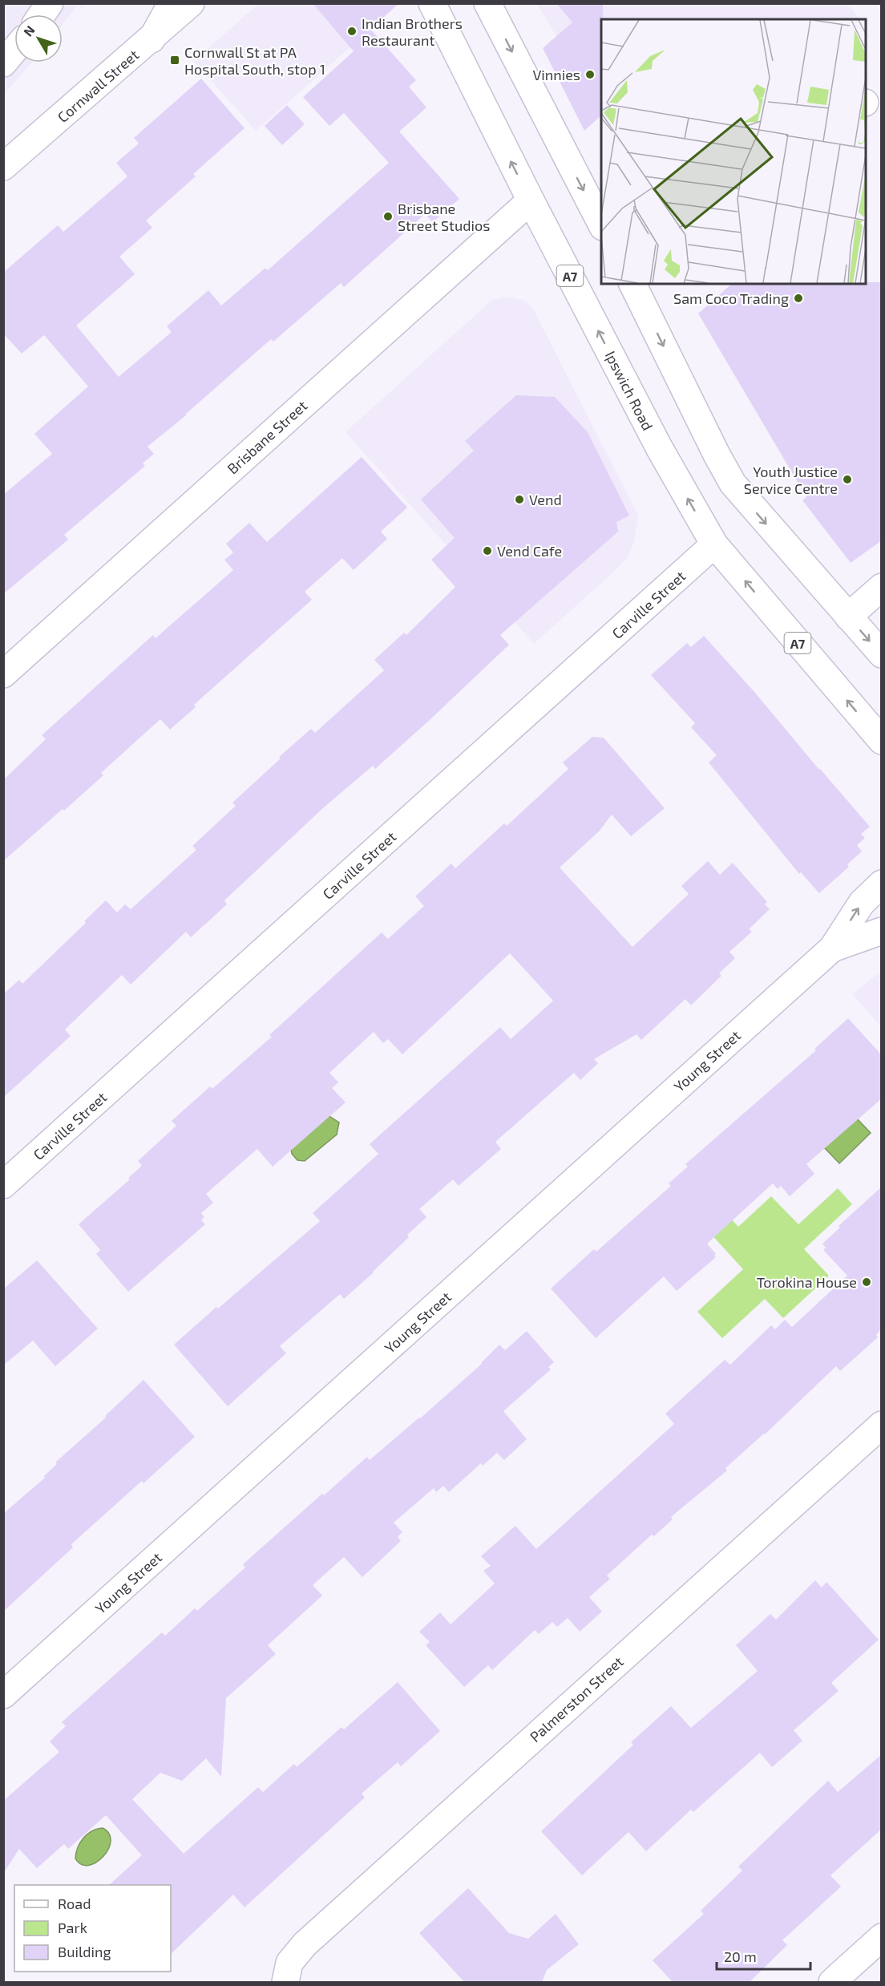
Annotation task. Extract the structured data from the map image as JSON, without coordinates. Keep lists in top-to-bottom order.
{
  "streets": {
    "main road": [
      "Cornwall Street",
      "A7",
      "Ipswich Road",
      "Brisbane Street",
      "Carville Street",
      "Young Street",
      "Palmerston Street"
    ]
  },
  "crossings": [
    ["Ipswich Road", "Brisbane Street"],
    ["Ipswich Road", "Carville Street"]
  ],
  "places": {
    "other": [
      "Indian Brothers Restaurant",
      "Vinnies",
      "Brisbane Street Studios",
      "Sam Coco Trading",
      "Youth Justice Service Centre",
      "Vend",
      "Vend Cafe",
      "Torokina House"
    ],
    "transit": ["Cornwall St at PA Hospital South, stop 1"]
  },
  "legend": ["Road", "Park", "Building"],
  "scale_bar": "20 m",
  "north": "top left"
}
